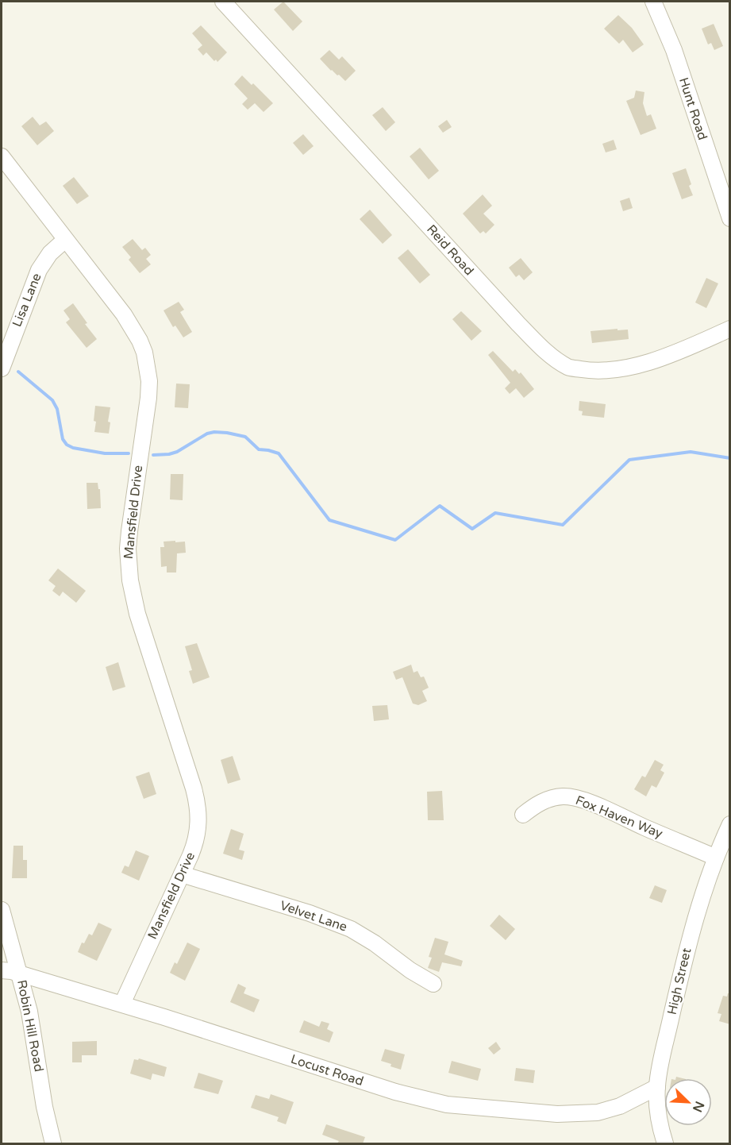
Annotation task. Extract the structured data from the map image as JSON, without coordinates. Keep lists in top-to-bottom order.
{
  "streets": {
    "street": [
      "Hunt Road",
      "Reid Road",
      "Lisa Lane",
      "Mansfield Drive",
      "Fox Haven Way",
      "Velvet Lane",
      "High Street",
      "Robin Hill Road",
      "Locust Road"
    ]
  },
  "crossings": [
    ["Lisa Lane", "Mansfield Drive"],
    ["Mansfield Drive", "Velvet Lane"],
    ["Mansfield Drive", "Locust Road"],
    ["Fox Haven Way", "High Street"],
    ["High Street", "Locust Road"],
    ["Robin Hill Road", "Locust Road"]
  ],
  "north": "bottom right"
}
